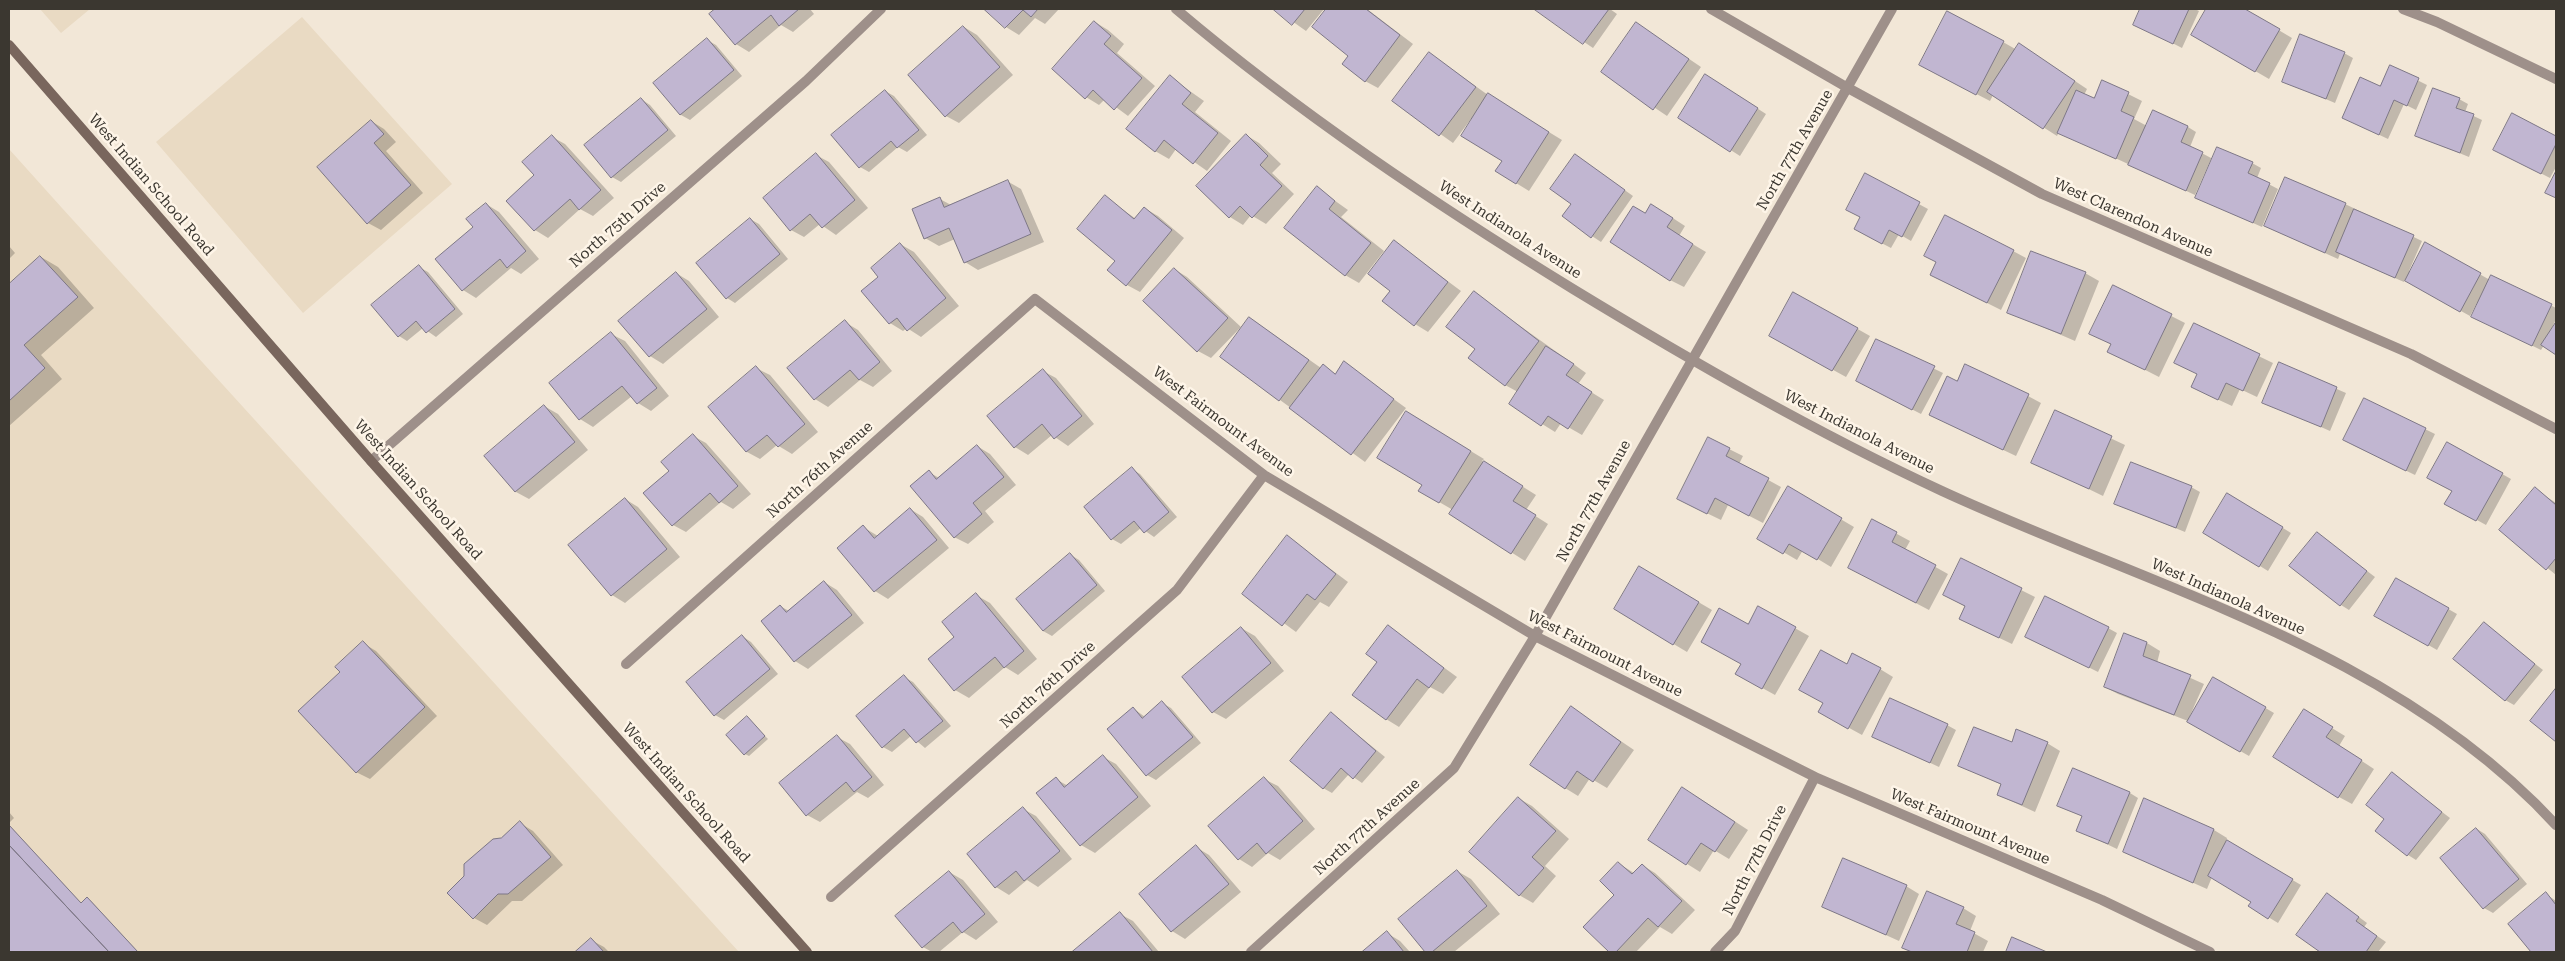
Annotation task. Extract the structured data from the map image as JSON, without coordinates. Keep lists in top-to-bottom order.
{
  "streets": {
    "main road": ["West Indian School Road"],
    "street": [
      "North 77th Avenue",
      "West Clarendon Avenue",
      "North 75th Drive",
      "West Indianola Avenue",
      "West Fairmount Avenue",
      "North 76th Avenue",
      "North 76th Drive",
      "North 77th Drive"
    ]
  },
  "crossings": [
    ["North 77th Avenue", "West Clarendon Avenue"],
    ["North 77th Avenue", "West Indianola Avenue"],
    ["North 77th Avenue", "West Fairmount Avenue"],
    ["West Indian School Road", "North 75th Drive"],
    ["West Fairmount Avenue", "North 76th Avenue"],
    ["West Fairmount Avenue", "North 76th Drive"],
    ["West Fairmount Avenue", "North 77th Drive"]
  ]
}
